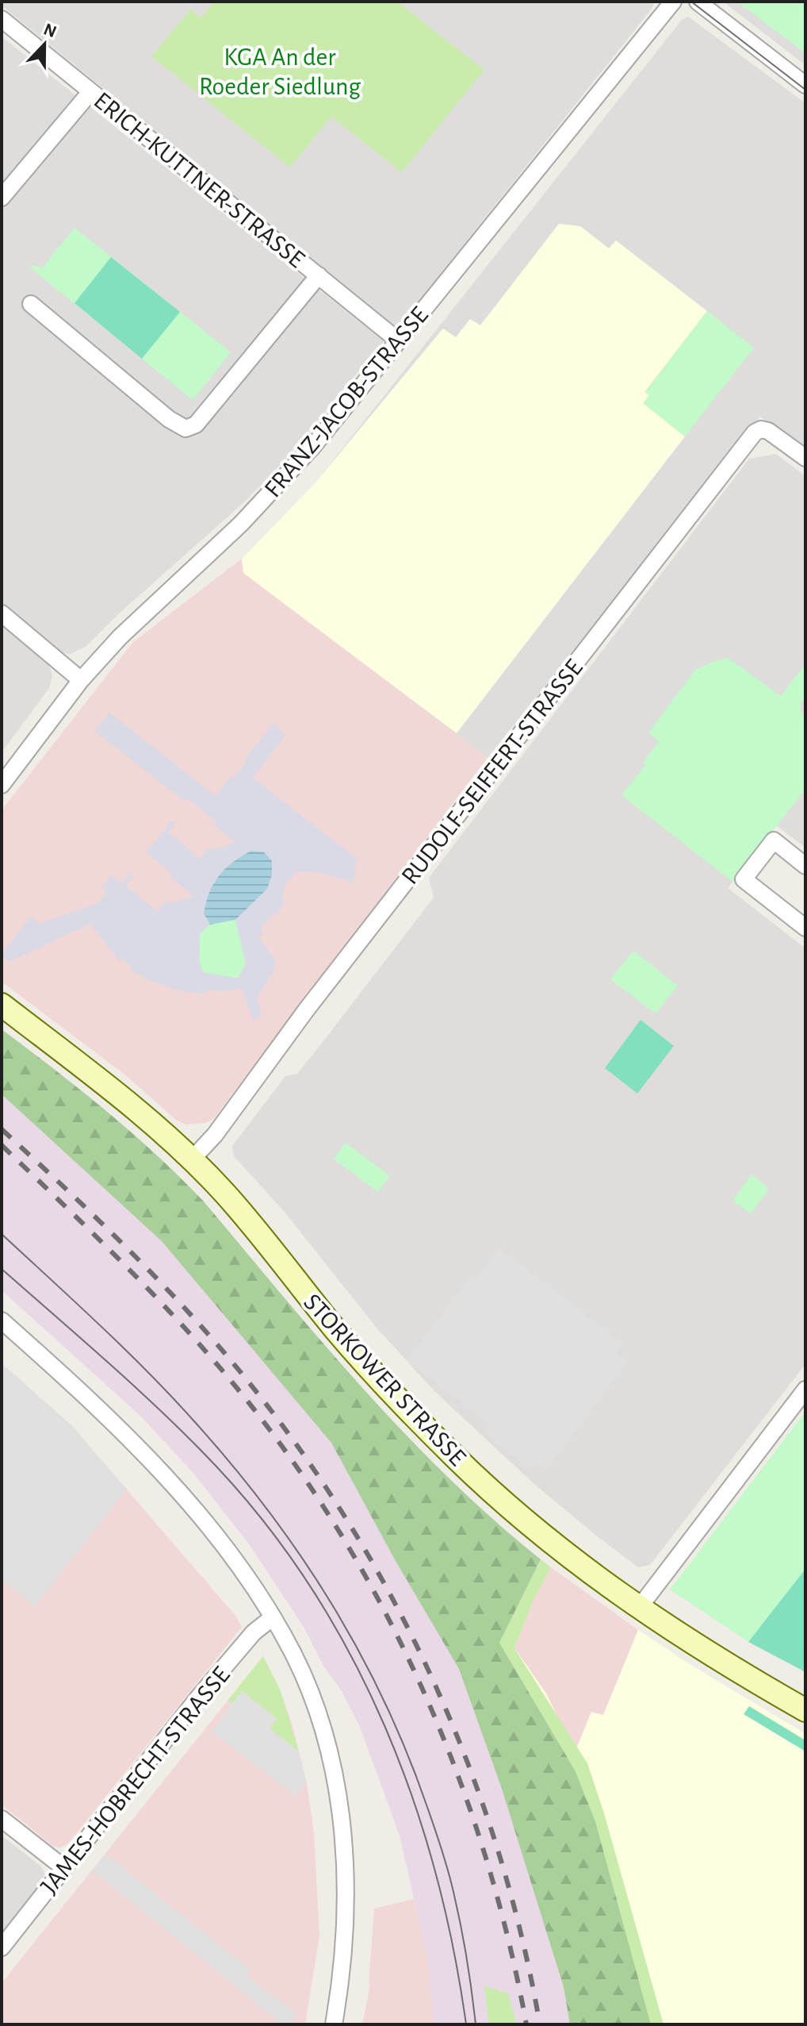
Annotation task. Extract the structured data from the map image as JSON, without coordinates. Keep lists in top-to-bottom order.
{
  "streets": {
    "main road": ["STORKOWER STRASSE"],
    "street": [
      "ERICH-KUTTNER-STRASSE",
      "FRANZ-JACOB-STRASSE",
      "RUDOLF-SEIFFERT-STRASSE",
      "JAMES-HOBRECHT-STRASSE"
    ]
  },
  "crossings": [
    ["ERICH-KUTTNER-STRASSE", "FRANZ-JACOB-STRASSE"],
    ["RUDOLF-SEIFFERT-STRASSE", "STORKOWER STRASSE"]
  ],
  "parks": ["KGA An der Roeder Siedlung"],
  "north": "top"
}
